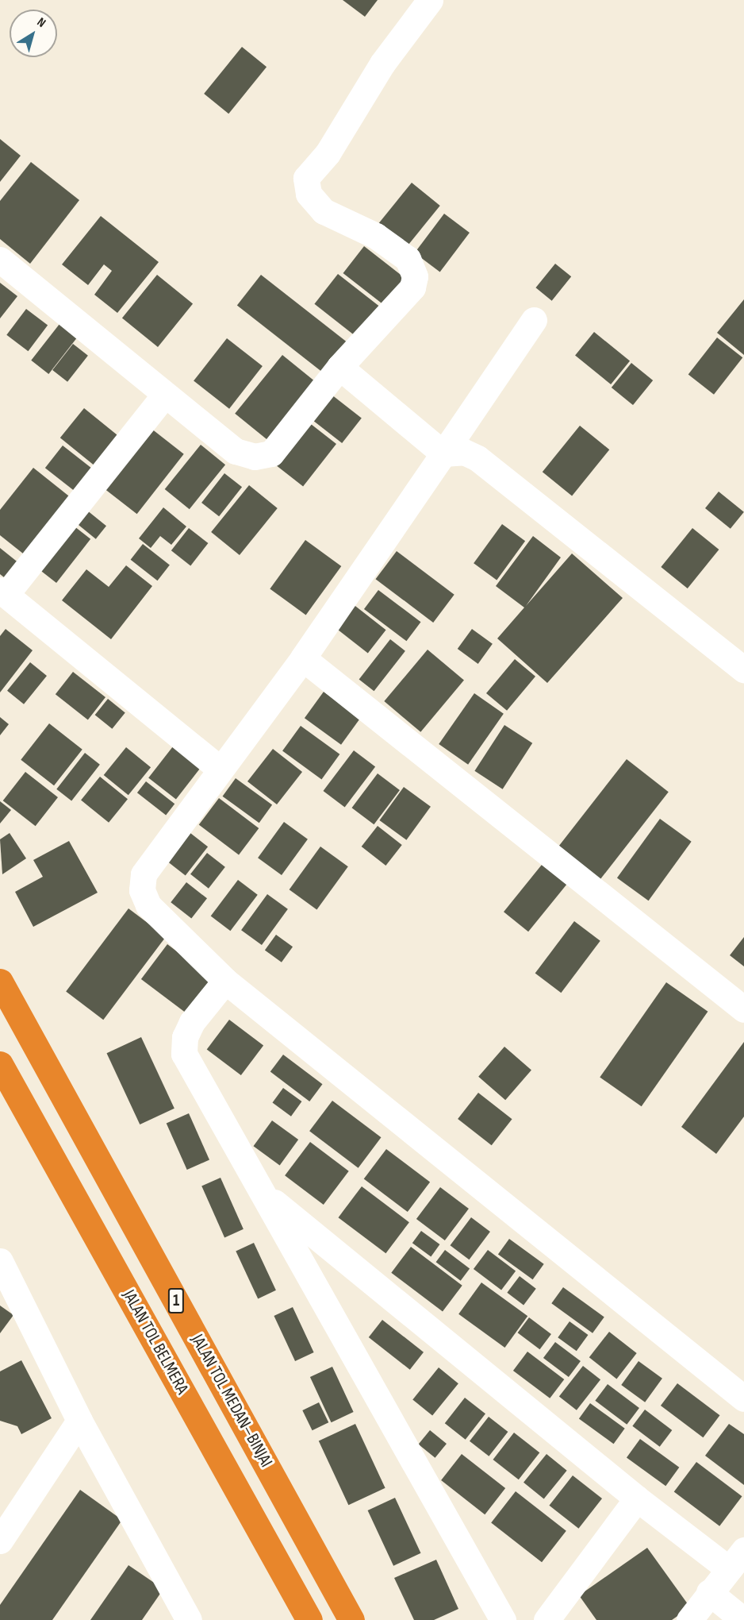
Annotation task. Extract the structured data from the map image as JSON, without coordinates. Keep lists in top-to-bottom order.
{
  "streets": {
    "highway": ["1", "JALAN TOL BELMERA", "JALAN TOL MEDAN–BINJAI"]
  },
  "north": "top right"
}
